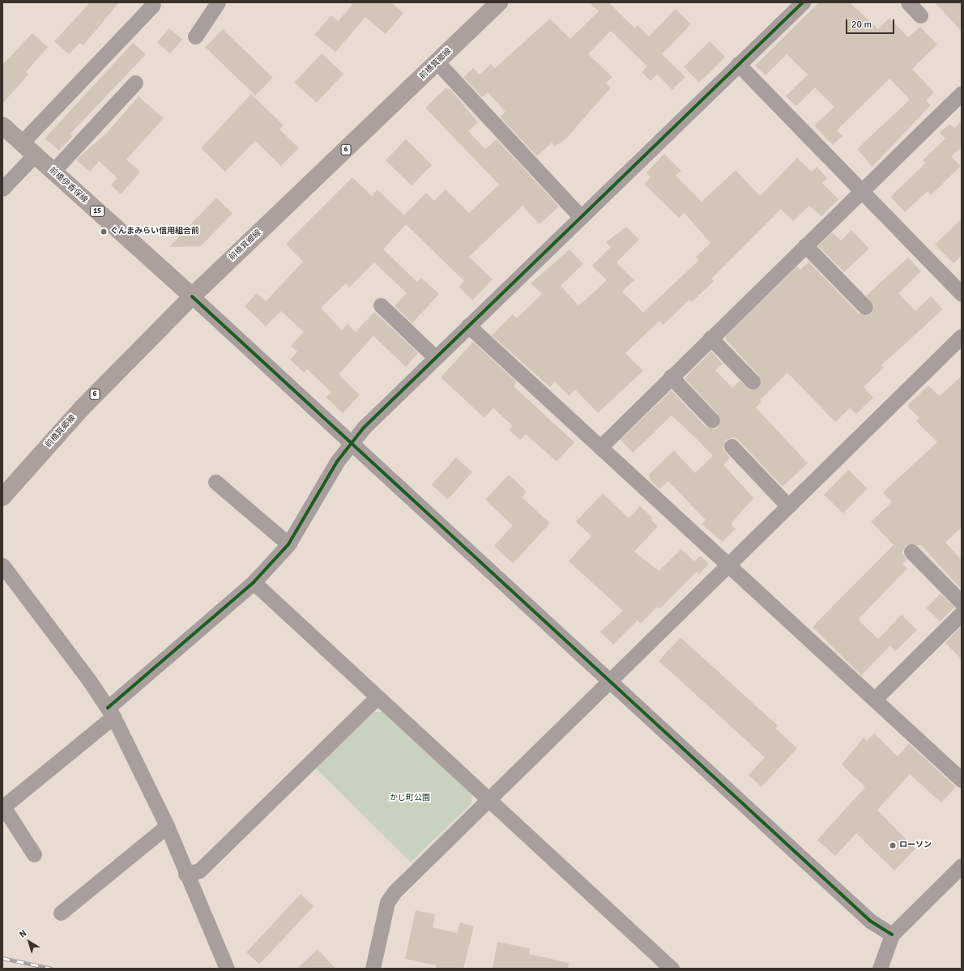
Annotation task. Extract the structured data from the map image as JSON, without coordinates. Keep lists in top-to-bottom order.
{
  "streets": {
    "main road": [
      "前橋箕郷線",
      "6",
      "前橋伊香保線",
      "15"
    ]
  },
  "crossings": [
    ["前橋箕郷線", "前橋伊香保線"]
  ],
  "parks": ["かじ町公園"],
  "places": ["ぐんまみらい信用組合前", "ローソン"],
  "scale_bar": "20 m",
  "north": "top left"
}
